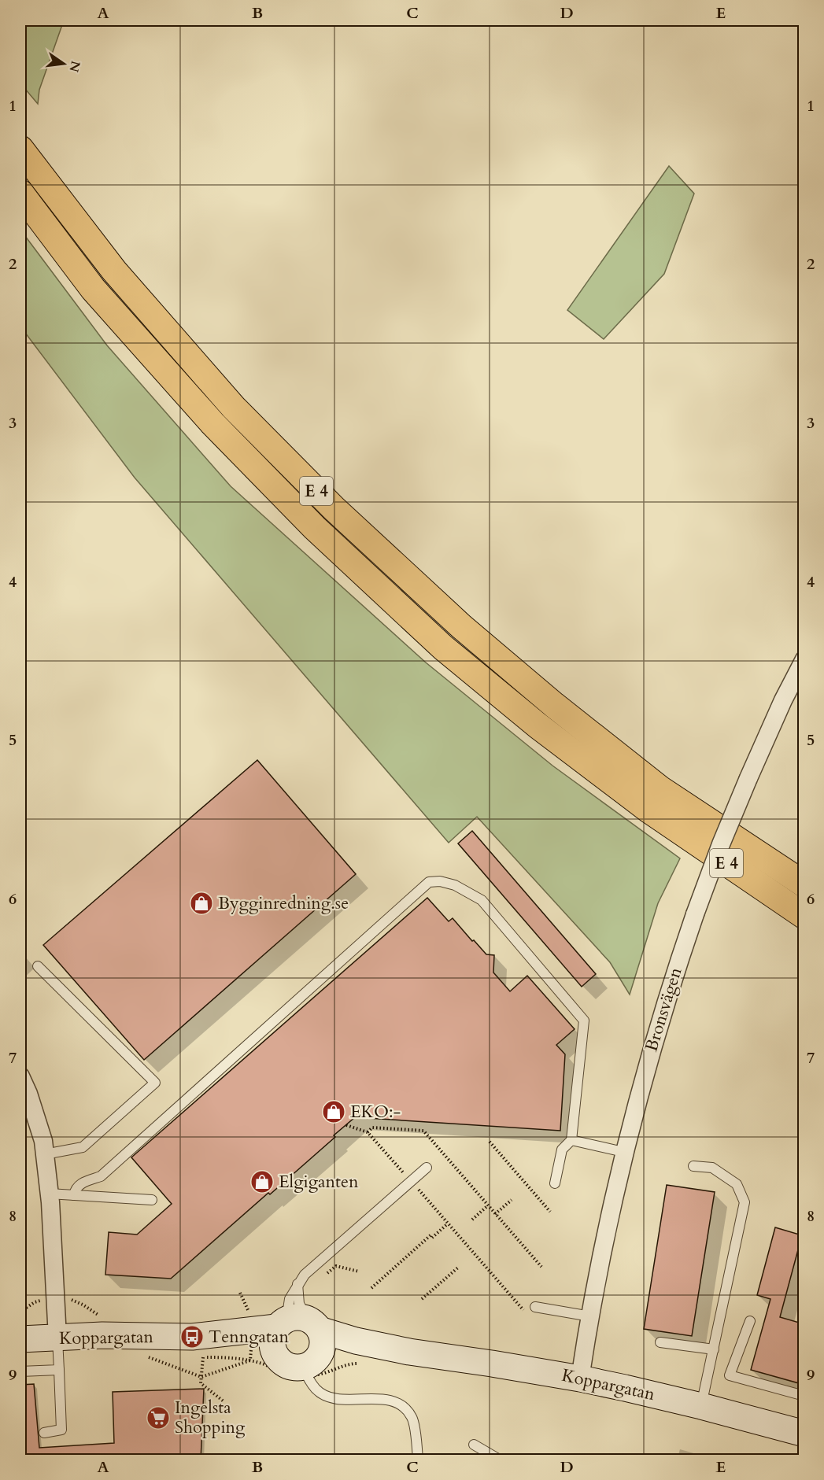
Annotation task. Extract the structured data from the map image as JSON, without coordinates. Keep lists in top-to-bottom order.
{
  "streets": {
    "highway": ["E 4"],
    "street": ["Bronsvägen", "Koppargatan"]
  },
  "crossings": [
    ["Bronsvägen", "Koppargatan"]
  ],
  "places": {
    "shop": ["Bygginredning.se", "EKO:-", "Elgiganten"],
    "bus stop": ["Tenngatan"],
    "supermarket": ["Ingelsta Shopping"]
  },
  "north": "right",
  "grid": {
    "columns": [
      "A",
      "B",
      "C",
      "D",
      "E"
    ],
    "rows": [
      "1",
      "2",
      "3",
      "4",
      "5",
      "6",
      "7",
      "8",
      "9"
    ]
  }
}
